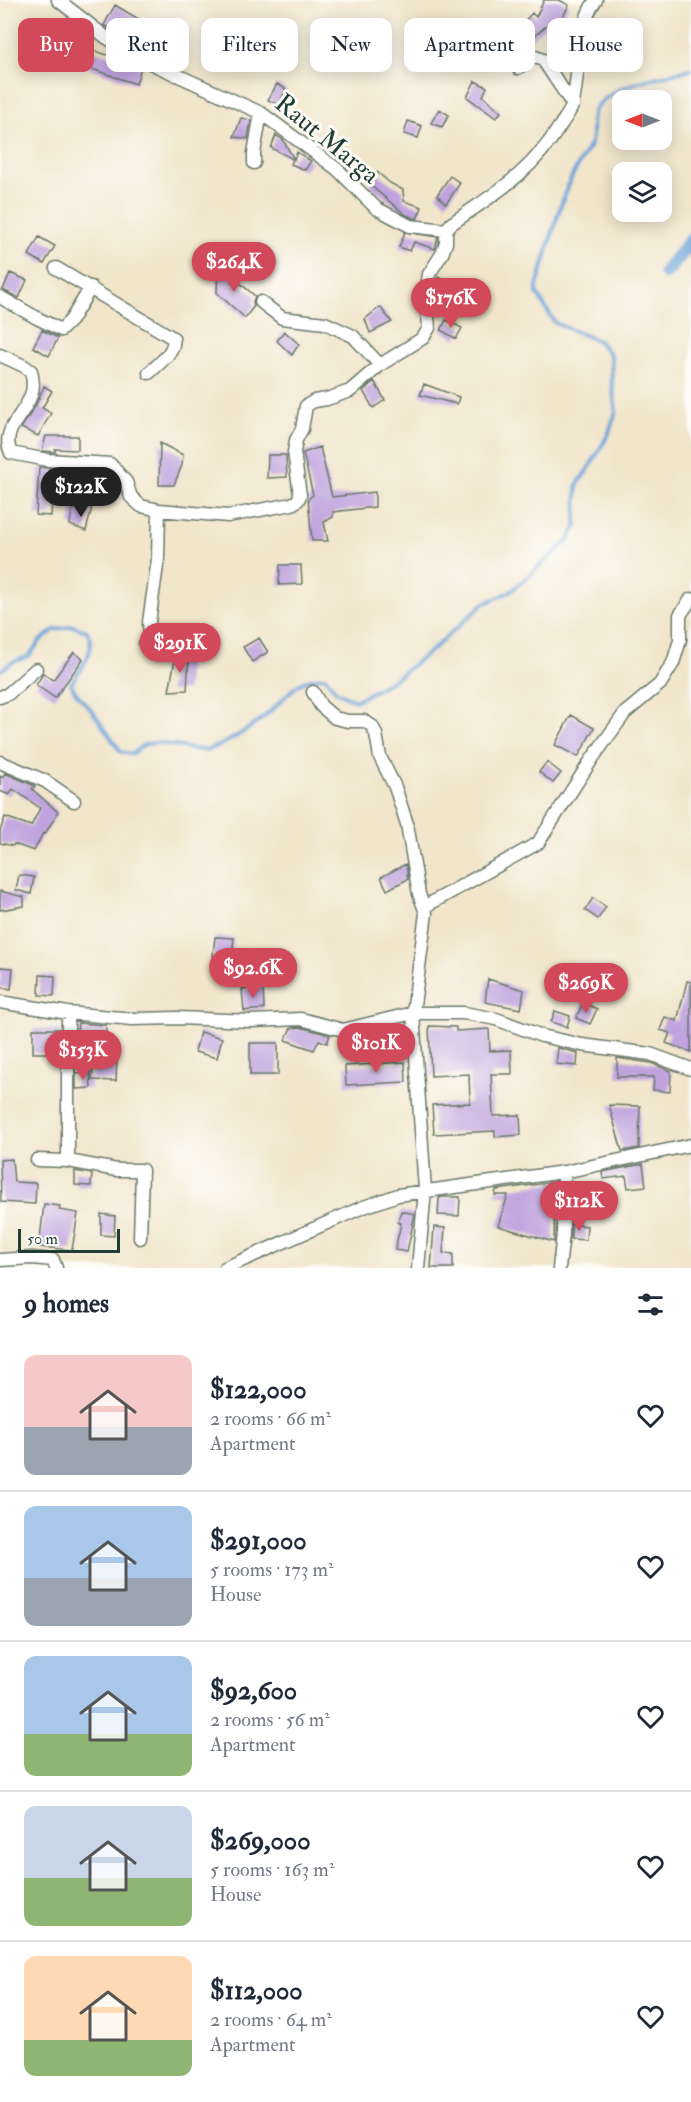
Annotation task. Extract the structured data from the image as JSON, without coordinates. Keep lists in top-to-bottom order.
{
  "streets": {
    "street": ["Raut Marga"]
  },
  "scale_bar": "50 m",
  "north": "left",
  "page": {
    "chip": [
      "Buy",
      "Rent",
      "Filters",
      "New",
      "Apartment",
      "House"
    ],
    "price": [
      "$264K",
      "$176K",
      "$122K",
      "$291K",
      "$92.6K",
      "$269K",
      "$101K",
      "$153K",
      "$112K"
    ],
    "scale": "50 m",
    "heading": "9 homes",
    "list": [
      {
        "name": "$122,000",
        "note": "2 rooms · 66 m² · Apartment"
      },
      {
        "name": "$291,000",
        "note": "5 rooms · 173 m² · House"
      },
      {
        "name": "$92,600",
        "note": "2 rooms · 56 m² · Apartment"
      },
      {
        "name": "$269,000",
        "note": "5 rooms · 163 m² · House"
      },
      {
        "name": "$112,000",
        "note": "2 rooms · 64 m² · Apartment"
      }
    ]
  }
}
